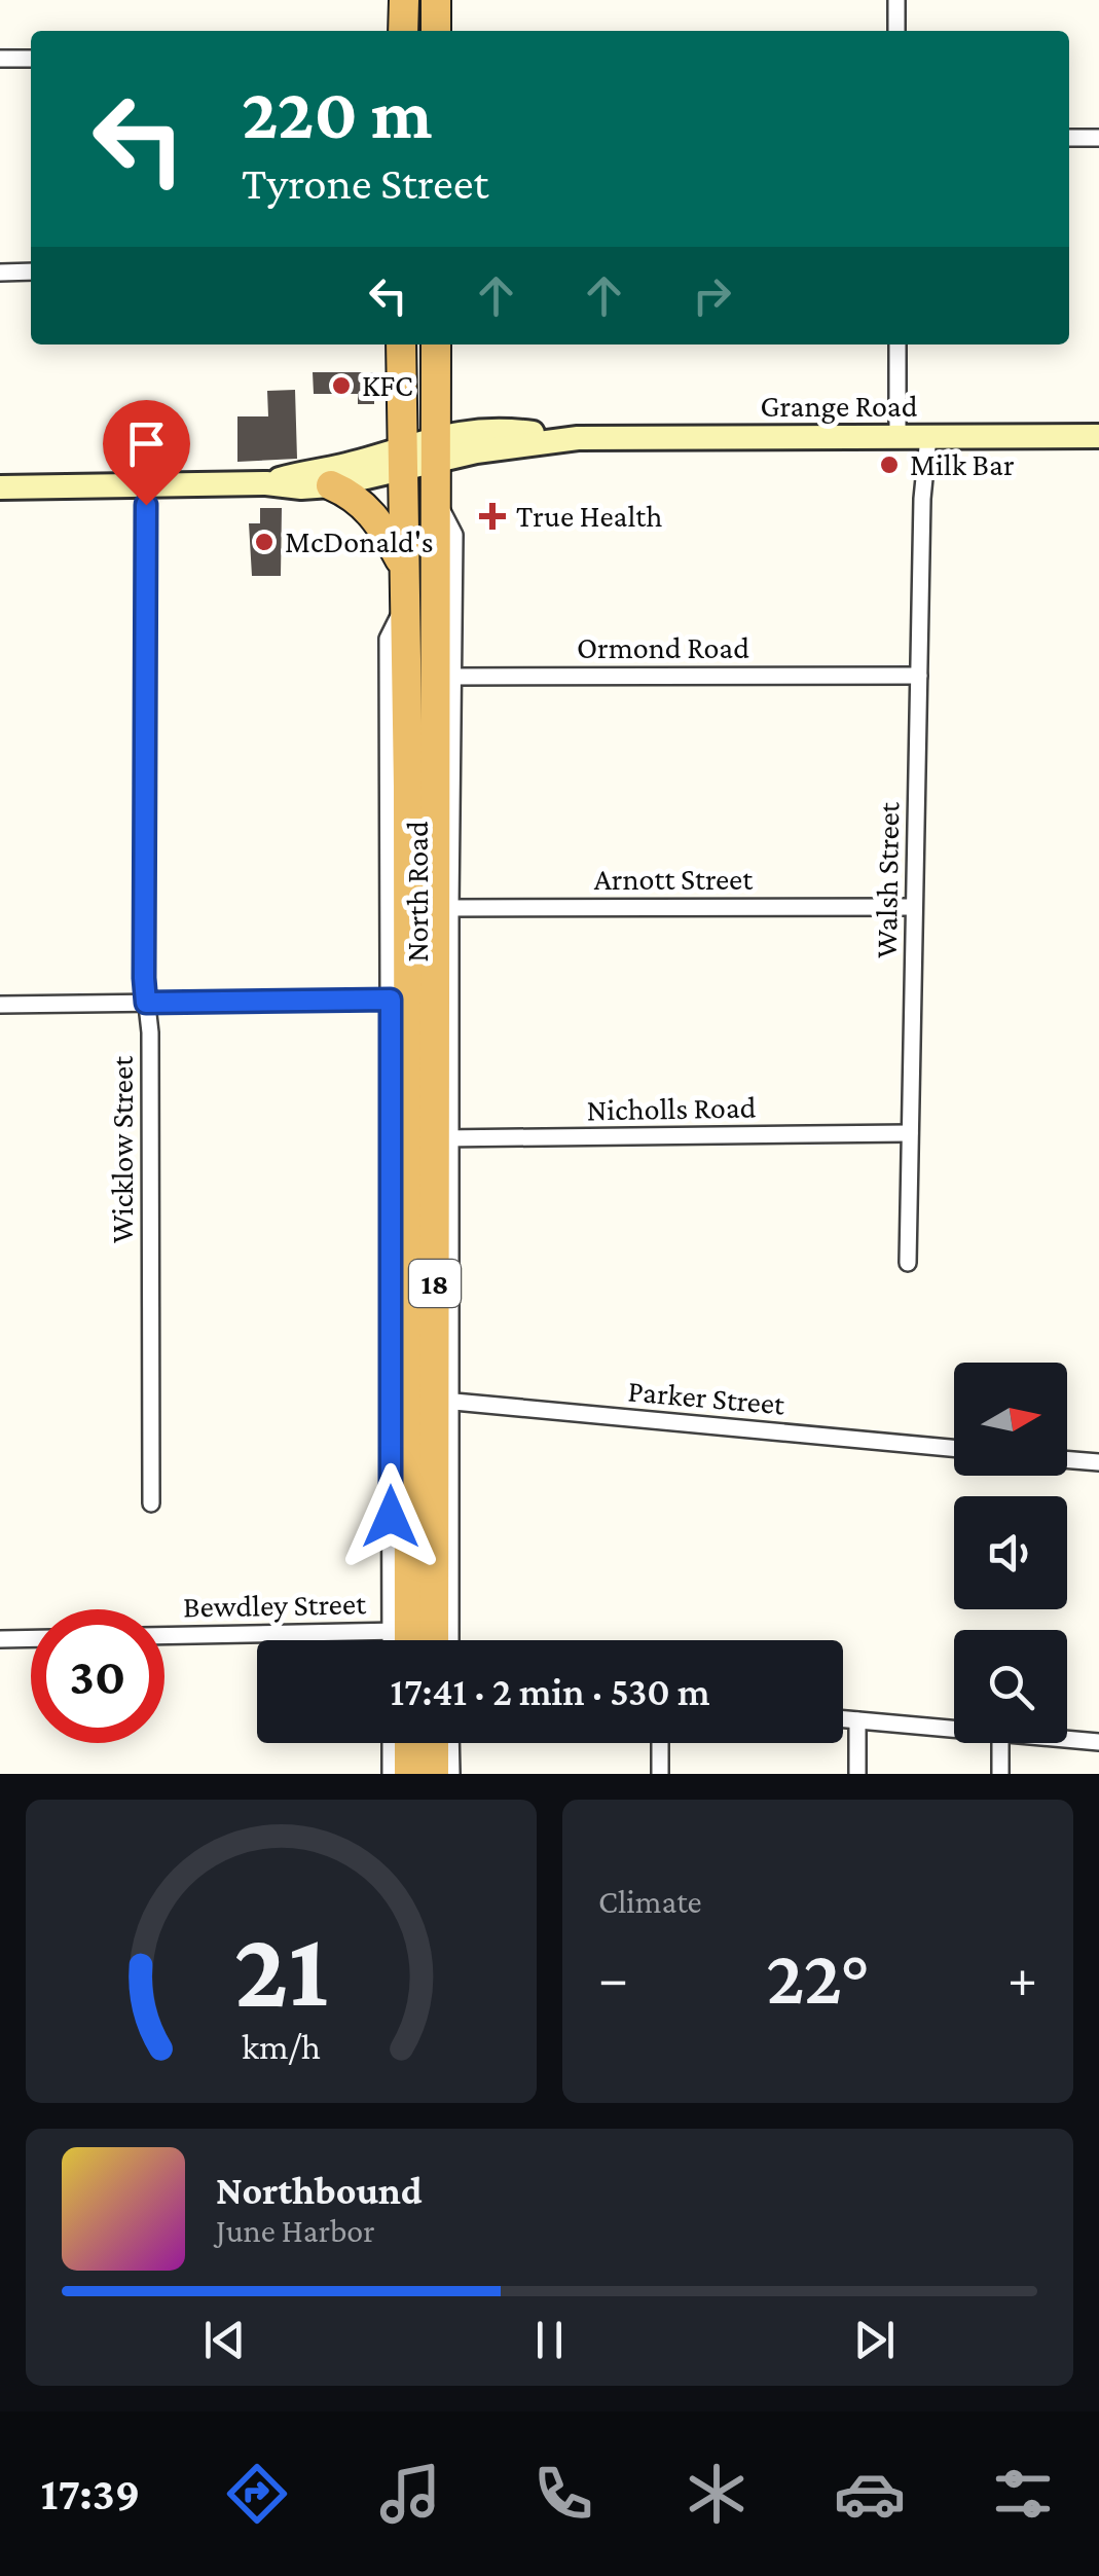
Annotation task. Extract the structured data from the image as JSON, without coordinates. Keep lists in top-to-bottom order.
{
  "streets": {
    "highway": ["North Road", "18"],
    "main road": ["Grange Road"],
    "street": [
      "Ormond Road",
      "Arnott Street",
      "Walsh Street",
      "Nicholls Road",
      "Wicklow Street",
      "Parker Street",
      "Bewdley Street"
    ]
  },
  "crossings": [
    ["Grange Road", "Walsh Street"],
    ["Grange Road", "North Road"],
    ["Ormond Road", "Walsh Street"],
    ["Ormond Road", "North Road"],
    ["Arnott Street", "Walsh Street"],
    ["Arnott Street", "North Road"],
    ["Walsh Street", "Nicholls Road"],
    ["North Road", "Nicholls Road"],
    ["North Road", "Parker Street"],
    ["North Road", "Bewdley Street"]
  ],
  "places": {
    "other": ["KFC", "Milk Bar", "McDonald's"],
    "health": ["True Health"]
  },
  "north": "right",
  "page": {
    "turn": ["220 m", "Tyrone Street"],
    "limit": "30",
    "trip": "17:41 · 2 min · 530 m",
    "tile": "Climate",
    "heat": ["−", "22°", "+"],
    "song": ["Northbound", "June Harbor"],
    "tabs": "17:39",
    "gauge": ["21", "km/h"]
  }
}
